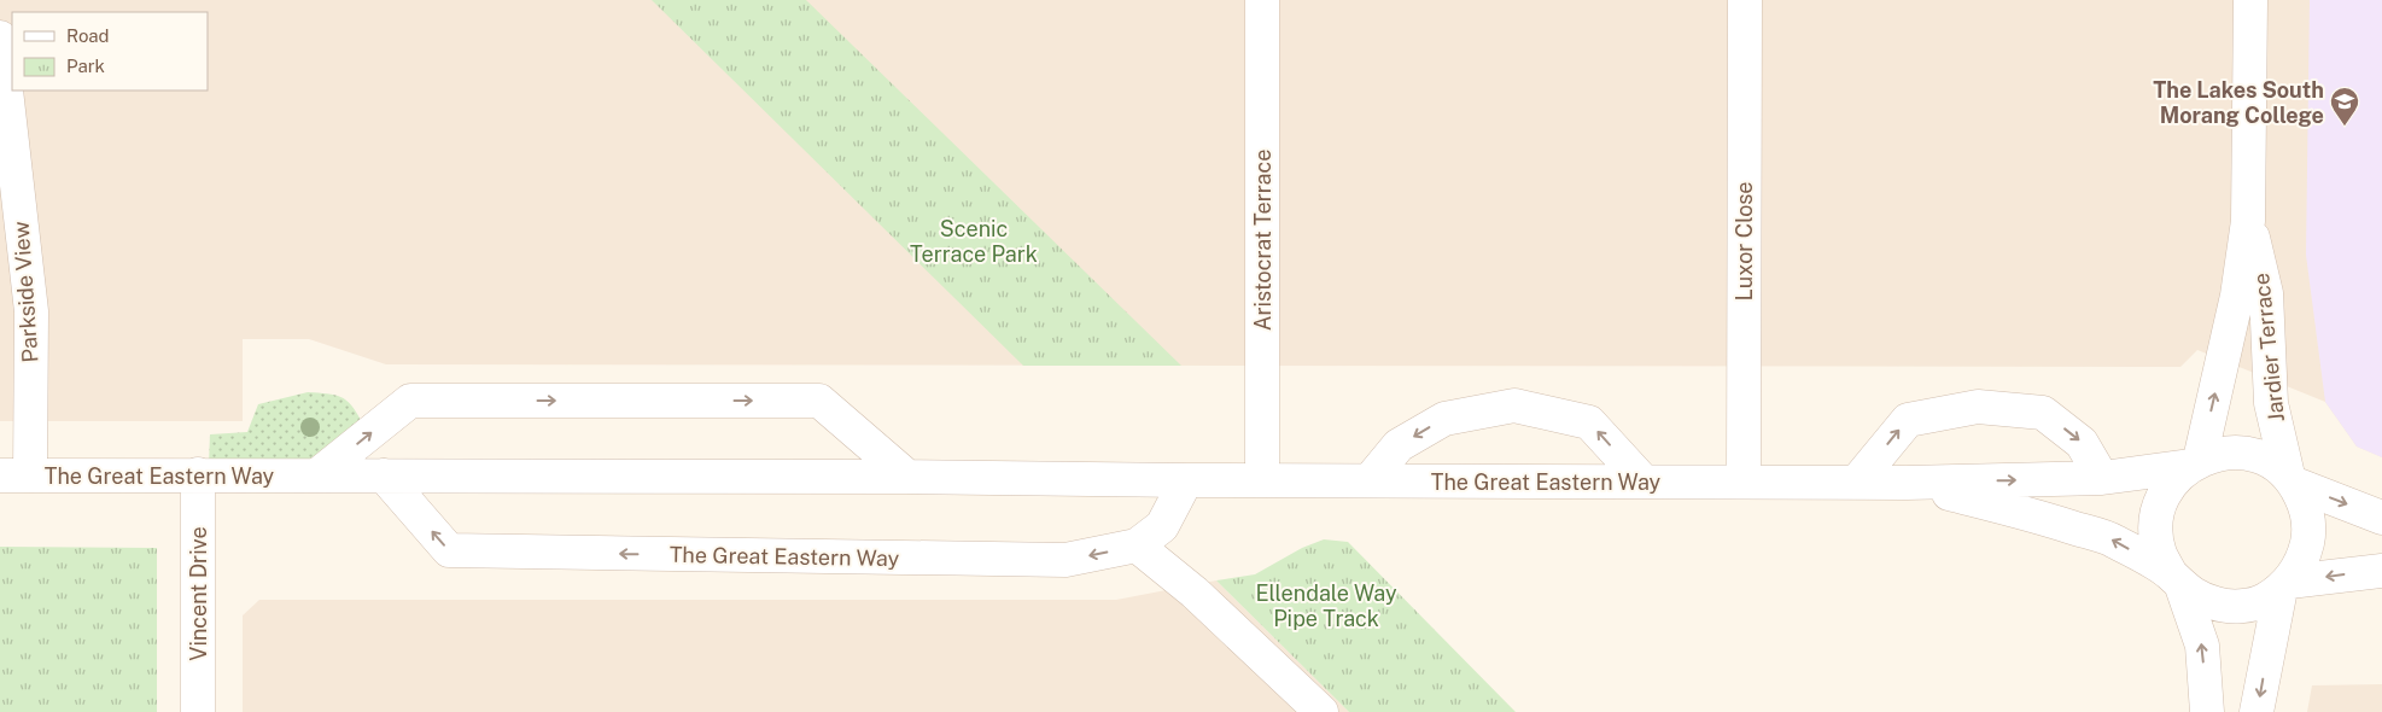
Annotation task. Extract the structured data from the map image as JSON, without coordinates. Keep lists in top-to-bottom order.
{
  "streets": {
    "street": [
      "Aristocrat Terrace",
      "Luxor Close",
      "Parkside View",
      "Jardier Terrace",
      "The Great Eastern Way",
      "Vincent Drive"
    ]
  },
  "crossings": [
    ["Aristocrat Terrace", "The Great Eastern Way"],
    ["Luxor Close", "The Great Eastern Way"],
    ["Parkside View", "The Great Eastern Way"],
    ["Jardier Terrace", "The Great Eastern Way"],
    ["The Great Eastern Way", "Vincent Drive"]
  ],
  "parks": ["Scenic Terrace Park", "Ellendale Way Pipe Track"],
  "places": {
    "school or university": ["The Lakes South Morang College"]
  },
  "legend": ["Road", "Park"]
}
